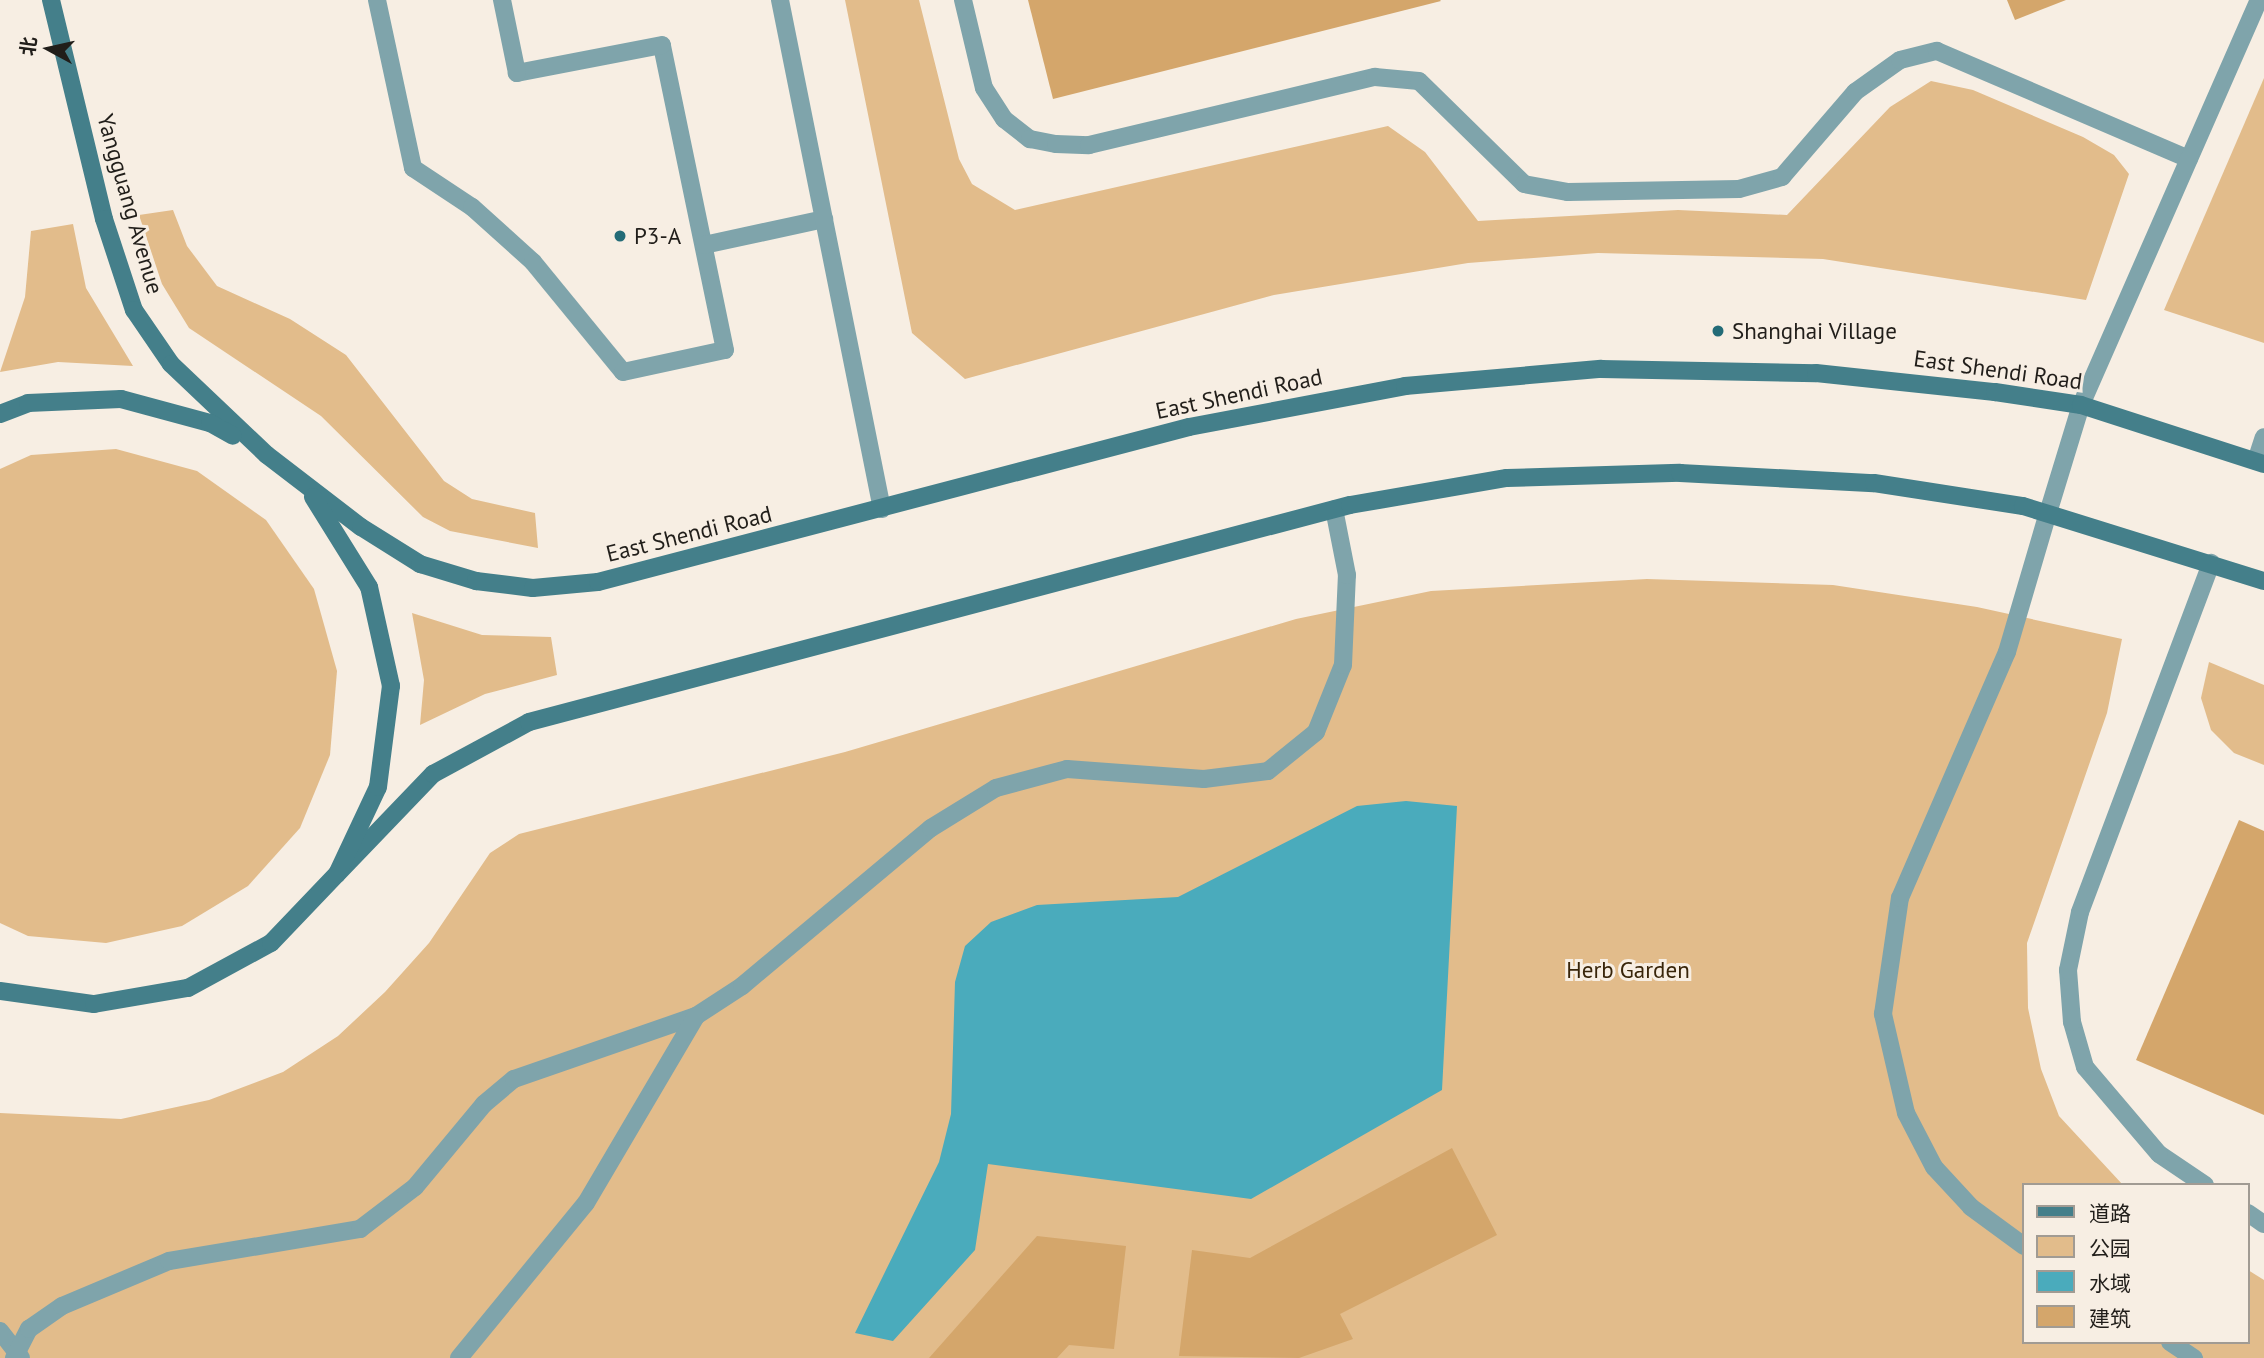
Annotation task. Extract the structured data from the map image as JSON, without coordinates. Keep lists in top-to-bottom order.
{
  "streets": {
    "street": ["Yangguang Avenue", "East Shendi Road"]
  },
  "crossings": [
    ["Yangguang Avenue", "East Shendi Road"]
  ],
  "parks": ["Herb Garden"],
  "places": ["P3-A", "Shanghai Village"],
  "legend": [
    "道路",
    "公园",
    "水域",
    "建筑"
  ],
  "north": "left"
}
